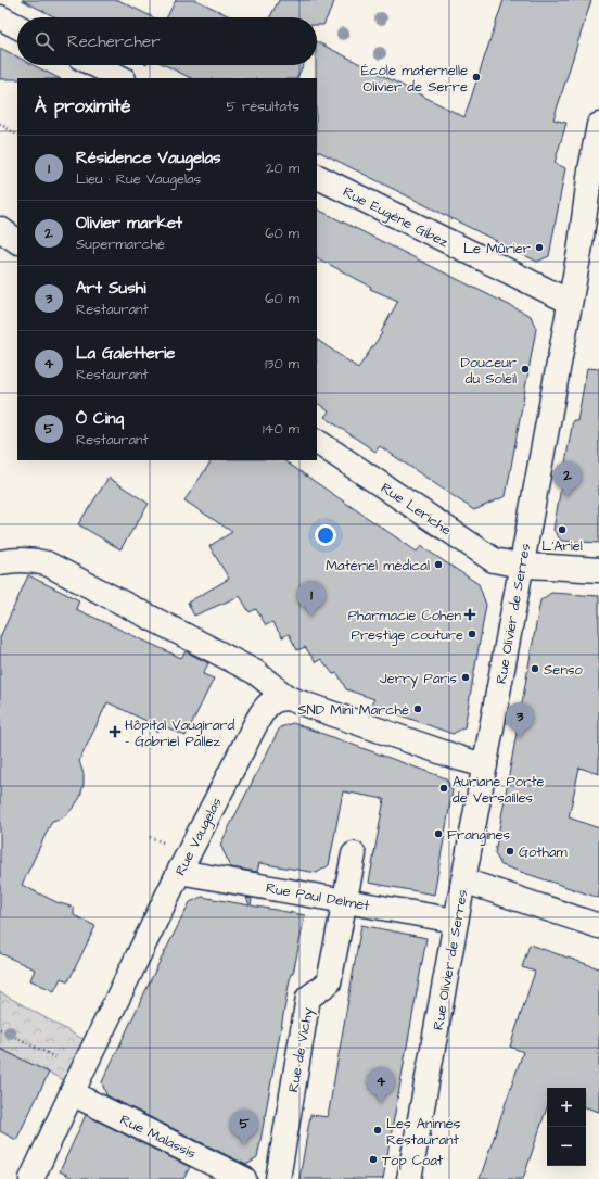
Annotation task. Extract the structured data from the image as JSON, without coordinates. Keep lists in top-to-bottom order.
{
  "streets": {
    "street": [
      "Rue Eugène Gibez",
      "Rue Leriche",
      "Rue Olivier de Serres",
      "Rue Vaugelas",
      "Rue Paul Delmet",
      "Rue de Vichy",
      "Rue Malassis"
    ]
  },
  "crossings": [
    ["Rue Eugène Gibez", "Rue Olivier de Serres"],
    ["Rue Leriche", "Rue Olivier de Serres"],
    ["Rue Olivier de Serres", "Rue Paul Delmet"],
    ["Rue Vaugelas", "Rue Paul Delmet"],
    ["Rue Vaugelas", "Rue Malassis"],
    ["Rue Paul Delmet", "Rue de Vichy"]
  ],
  "places": {
    "other": [
      "École maternelle Olivier de Serre",
      "Le Mûrier",
      "Douceur du Soleil",
      "L'Ariel",
      "Matériel médical",
      "Prestige couture",
      "Senso",
      "Jerry Paris",
      "SND Mini Marché",
      "Auriane Porte de Versailles",
      "Frangines",
      "Gotham",
      "Les Animés Restaurant",
      "Top Coat"
    ],
    "health": ["Pharmacie Cohen", "Hôpital Vaugirard - Gabriel Pallez"]
  },
  "page": {
    "search": "Rechercher",
    "heading": ["À proximité", "5 résultats"],
    "list": [
      {
        "mark": "1",
        "name": "Résidence Vaugelas",
        "note": "Lieu · Rue Vaugelas",
        "value": "20 m"
      },
      {
        "mark": "2",
        "name": "Olivier market",
        "note": "Supermarché",
        "value": "60 m"
      },
      {
        "mark": "3",
        "name": "Art Sushi",
        "note": "Restaurant",
        "value": "60 m"
      },
      {
        "mark": "4",
        "name": "La Galetterie",
        "note": "Restaurant",
        "value": "130 m"
      },
      {
        "mark": "5",
        "name": "Ô Cinq",
        "note": "Restaurant",
        "value": "140 m"
      }
    ],
    "pins": [
      "2",
      "1",
      "3",
      "4",
      "5"
    ],
    "map_buttons": ["+", "−"]
  }
}
